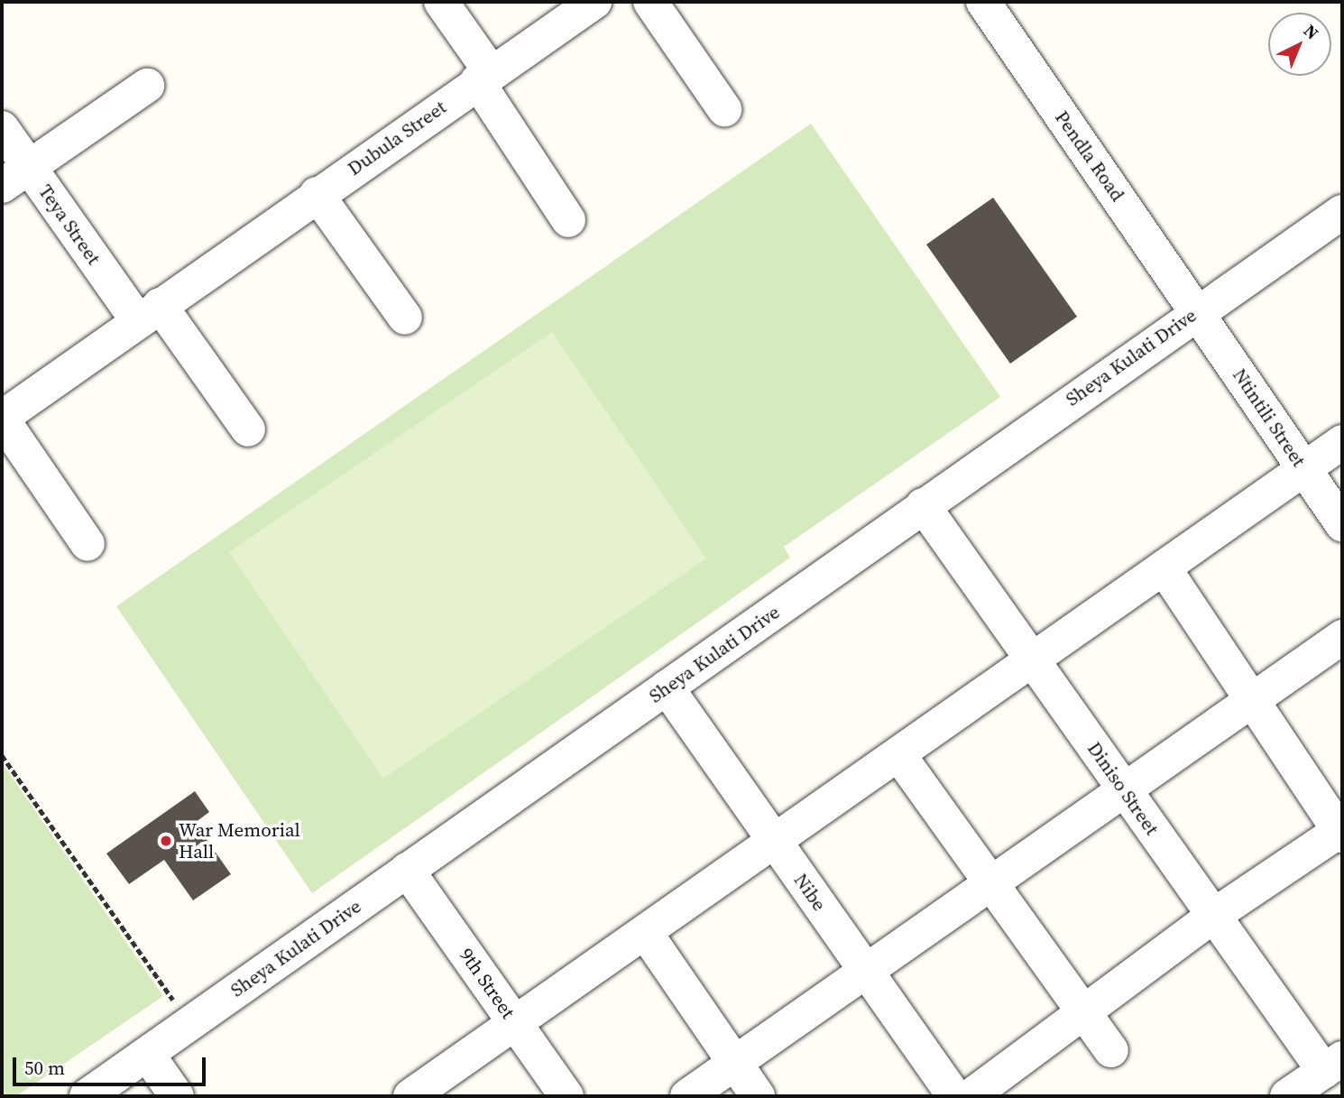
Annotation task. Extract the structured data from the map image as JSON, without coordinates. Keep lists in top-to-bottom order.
{
  "streets": {
    "street": [
      "Dubula Street",
      "Pendla Road",
      "Teya Street",
      "Sheya Kulati Drive",
      "Ntintili Street",
      "Diniso Street",
      "Nibe",
      "9th Street"
    ]
  },
  "crossings": [
    ["Dubula Street", "Teya Street"],
    ["Pendla Road", "Sheya Kulati Drive"],
    ["Pendla Road", "Ntintili Street"],
    ["Sheya Kulati Drive", "Ntintili Street"],
    ["Sheya Kulati Drive", "Diniso Street"],
    ["Sheya Kulati Drive", "Nibe"],
    ["Sheya Kulati Drive", "9th Street"]
  ],
  "places": ["War Memorial Hall"],
  "scale_bar": "50 m",
  "north": "top right"
}
